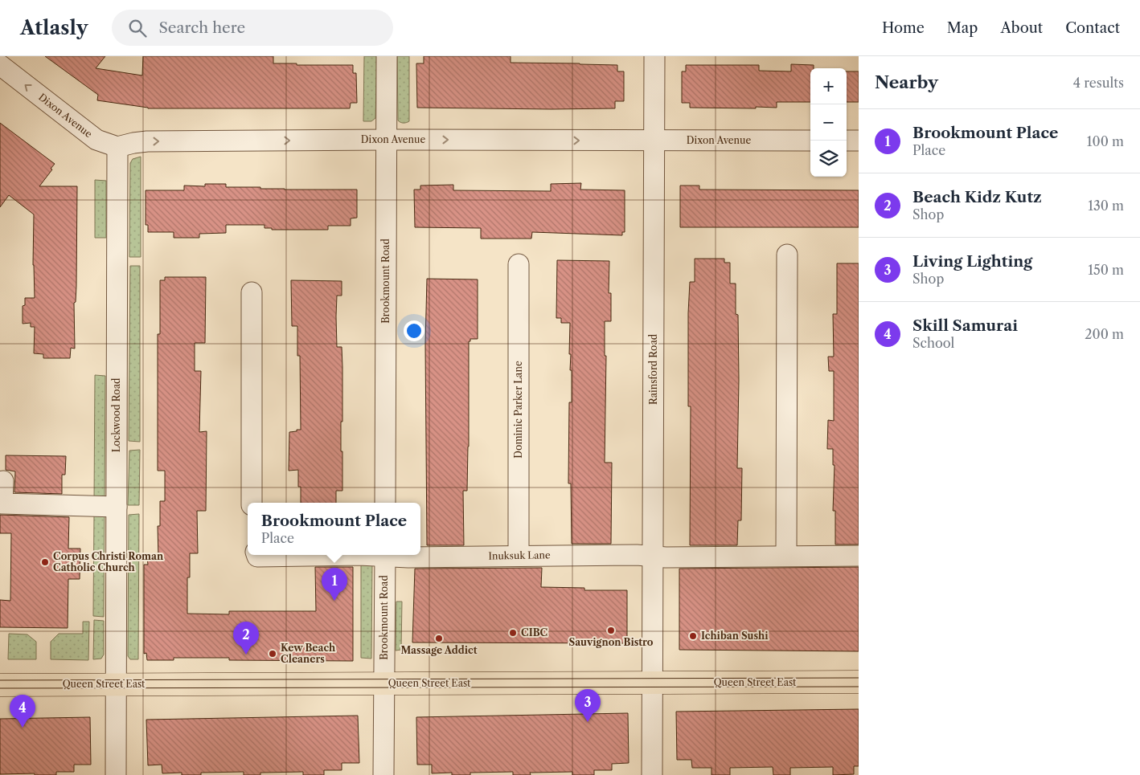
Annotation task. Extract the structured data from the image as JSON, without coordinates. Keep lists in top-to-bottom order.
{
  "streets": {
    "main road": ["Queen Street East"],
    "street": [
      "Dixon Avenue",
      "Brookmount Road",
      "Rainsford Road",
      "Dominic Parker Lane",
      "Lockwood Road",
      "Inuksuk Lane"
    ]
  },
  "crossings": [
    ["Dixon Avenue", "Brookmount Road"],
    ["Dixon Avenue", "Rainsford Road"],
    ["Dixon Avenue", "Lockwood Road"],
    ["Brookmount Road", "Queen Street East"],
    ["Rainsford Road", "Inuksuk Lane"],
    ["Rainsford Road", "Queen Street East"],
    ["Dominic Parker Lane", "Inuksuk Lane"],
    ["Lockwood Road", "Queen Street East"]
  ],
  "places": [
    "Corpus Christi Roman Catholic Church",
    "Sauvignon Bistro",
    "CIBC",
    "Ichiban Sushi",
    "Massage Addict",
    "Kew Beach Cleaners"
  ],
  "page": {
    "header": "Atlasly",
    "search": "Search here",
    "nav": [
      "Home",
      "Map",
      "About",
      "Contact"
    ],
    "heading": ["Nearby", "4 results"],
    "map_buttons": ["+", "−"],
    "list": [
      {
        "mark": "1",
        "name": "Brookmount Place",
        "note": "Place",
        "value": "100 m"
      },
      {
        "mark": "2",
        "name": "Beach Kidz Kutz",
        "note": "Shop",
        "value": "130 m"
      },
      {
        "mark": "3",
        "name": "Living Lighting",
        "note": "Shop",
        "value": "150 m"
      },
      {
        "mark": "4",
        "name": "Skill Samurai",
        "note": "School",
        "value": "200 m"
      }
    ],
    "popup": ["Brookmount Place", "Place"],
    "pins": [
      "1",
      "2",
      "3",
      "4"
    ]
  }
}
